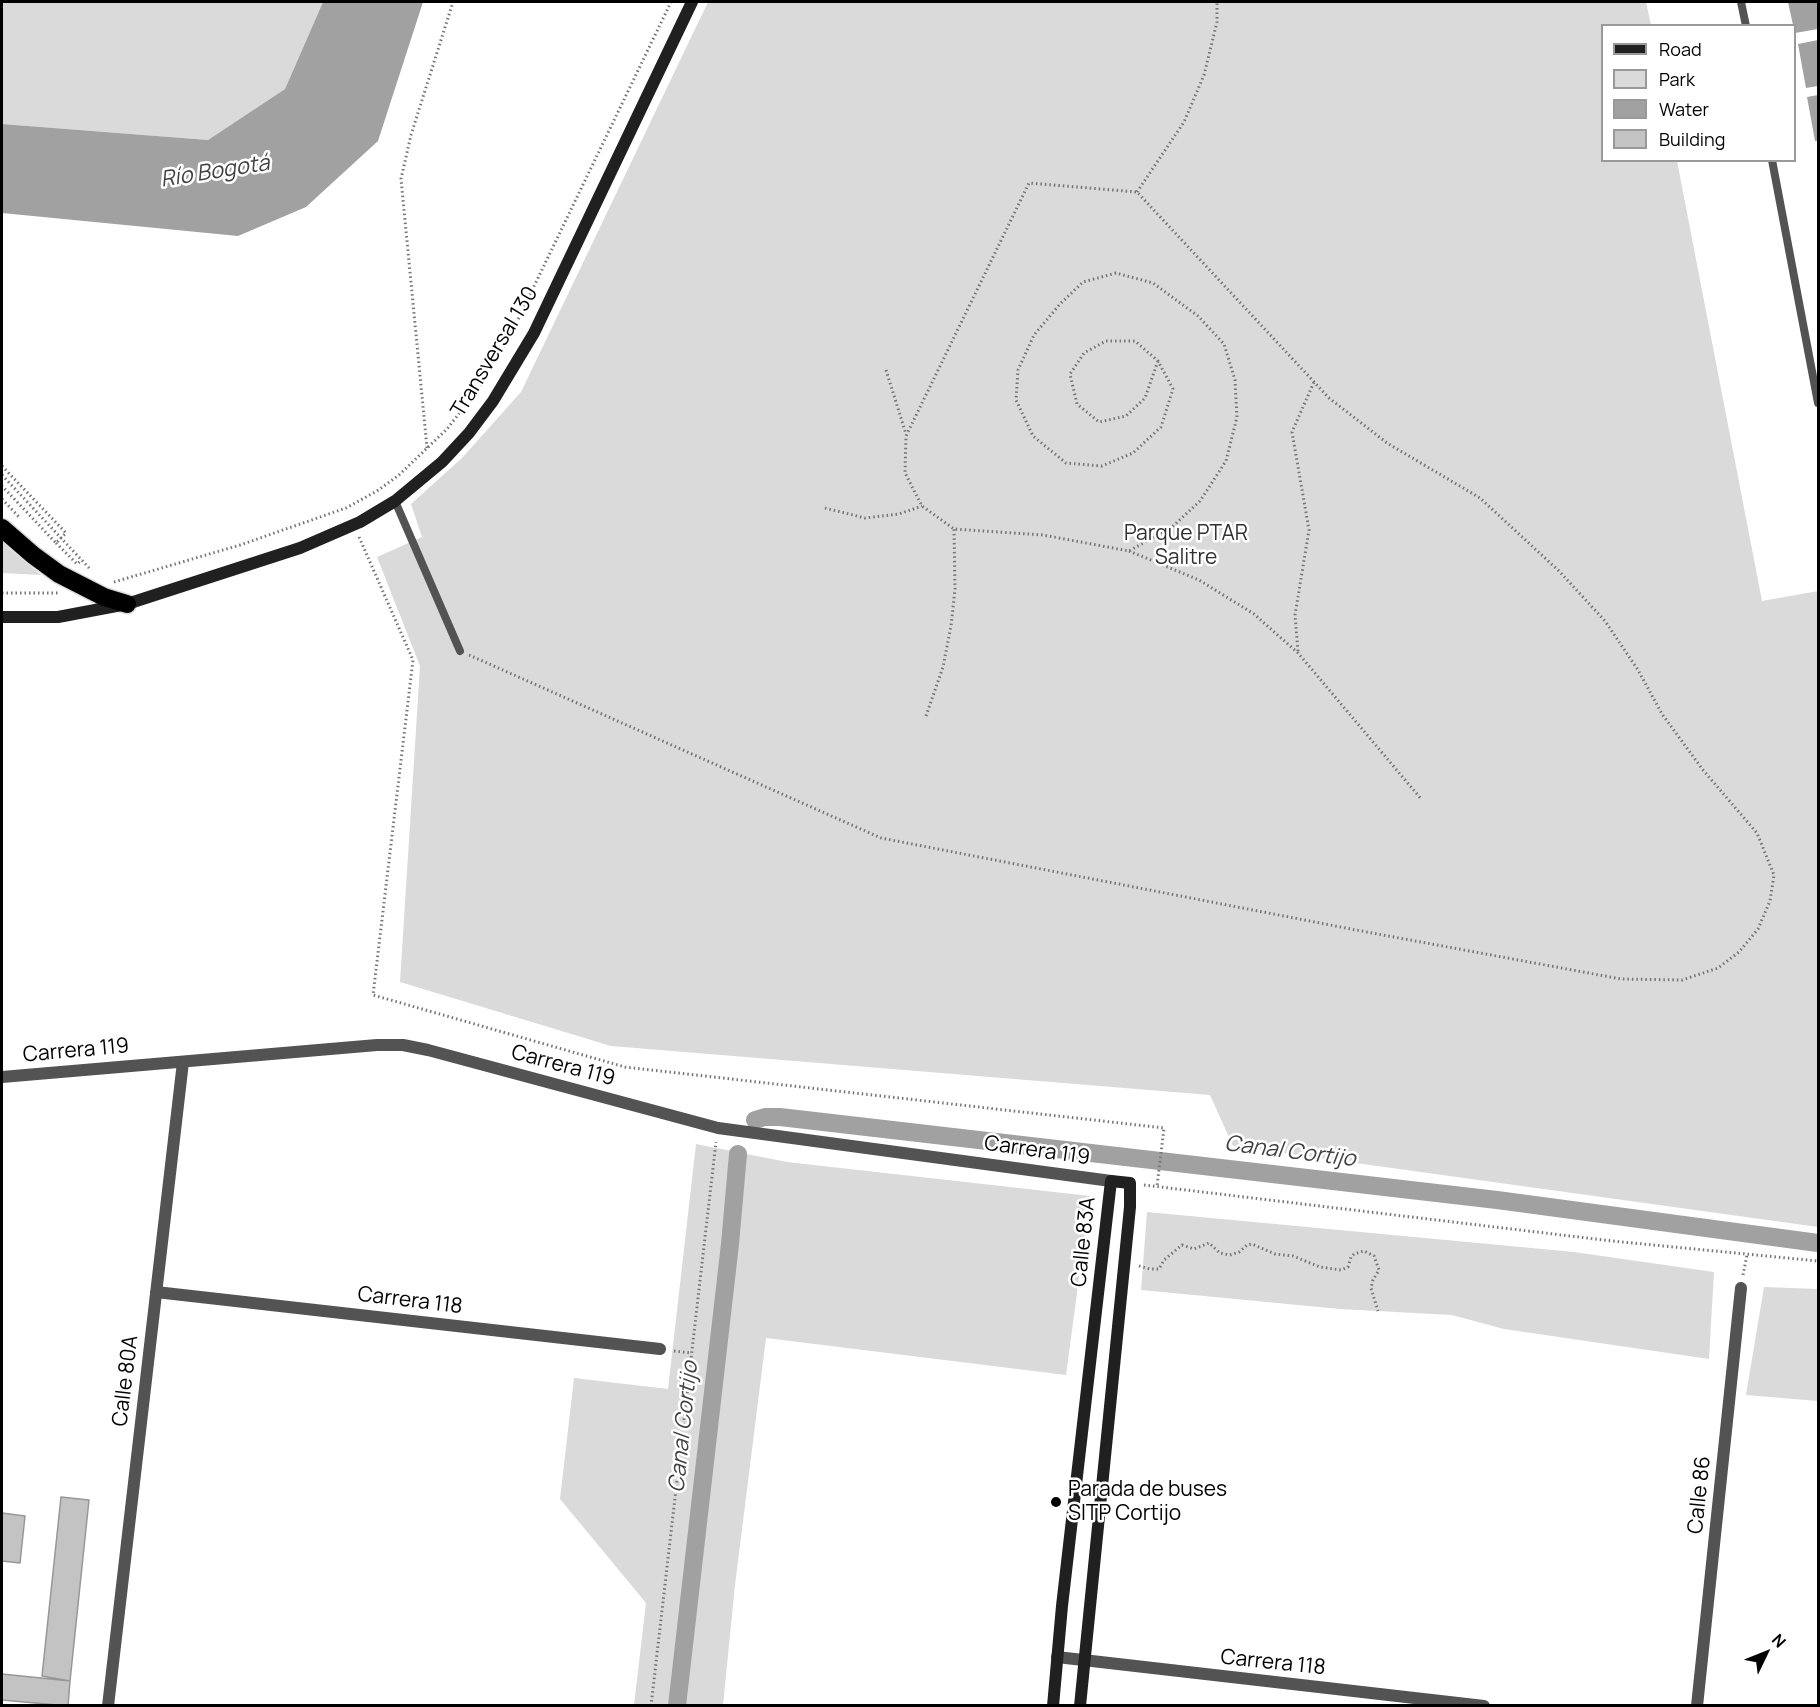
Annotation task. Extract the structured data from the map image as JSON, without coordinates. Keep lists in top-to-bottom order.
{
  "streets": {
    "street": [
      "Transversal 130",
      "Carrera 119",
      "Calle 83A",
      "Carrera 118",
      "Calle 80A",
      "Calle 86"
    ]
  },
  "crossings": [
    ["Carrera 119", "Calle 83A"],
    ["Carrera 119", "Calle 80A"],
    ["Calle 83A", "Carrera 118"],
    ["Carrera 118", "Calle 80A"]
  ],
  "water": ["Río Bogotá", "Canal Cortijo"],
  "parks": ["Parque PTAR Salitre"],
  "places": ["Parada de buses SITP Cortijo"],
  "legend": [
    "Road",
    "Park",
    "Water",
    "Building"
  ],
  "north": "top right"
}
